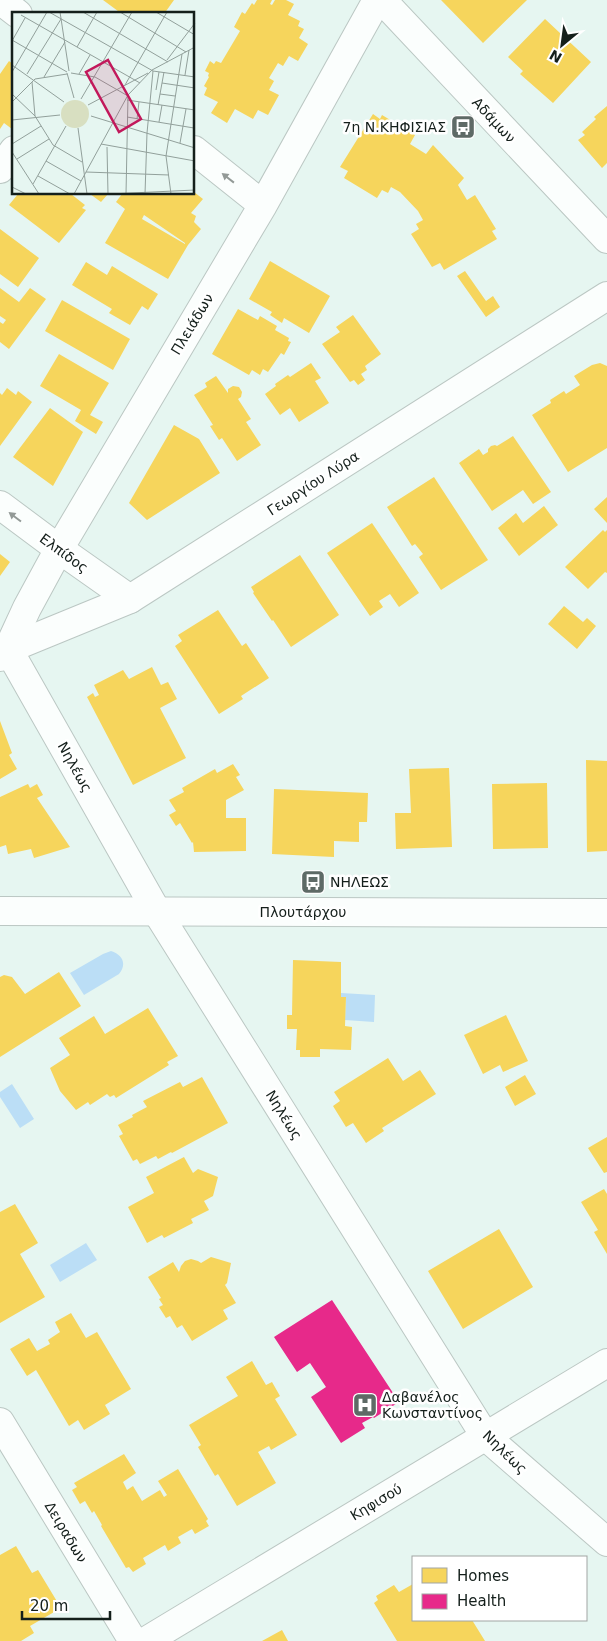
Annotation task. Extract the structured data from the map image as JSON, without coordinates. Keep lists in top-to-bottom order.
{
  "streets": {
    "street": [
      "Αδάμων",
      "Πλειάδων",
      "Γεωργίου Λύρα",
      "Ελπίδος",
      "Νηλέως",
      "Πλουτάρχου",
      "Κηφισού",
      "Δειραδων"
    ]
  },
  "crossings": [
    ["Πλειάδων", "Γεωργίου Λύρα"],
    ["Πλειάδων", "Ελπίδος"],
    ["Πλειάδων", "Νηλέως"],
    ["Γεωργίου Λύρα", "Ελπίδος"],
    ["Γεωργίου Λύρα", "Νηλέως"],
    ["Νηλέως", "Πλουτάρχου"],
    ["Νηλέως", "Κηφισού"]
  ],
  "one_way": ["Ελπίδος"],
  "places": {
    "bus stop": ["7η Ν.ΚΗΦΙΣΙΑΣ", "ΝΗΛΕΩΣ"],
    "hospital": ["Δαβανέλος Κωνσταντίνος"]
  },
  "legend": ["Homes", "Health"],
  "scale_bar": "20 m",
  "north": "bottom left"
}
